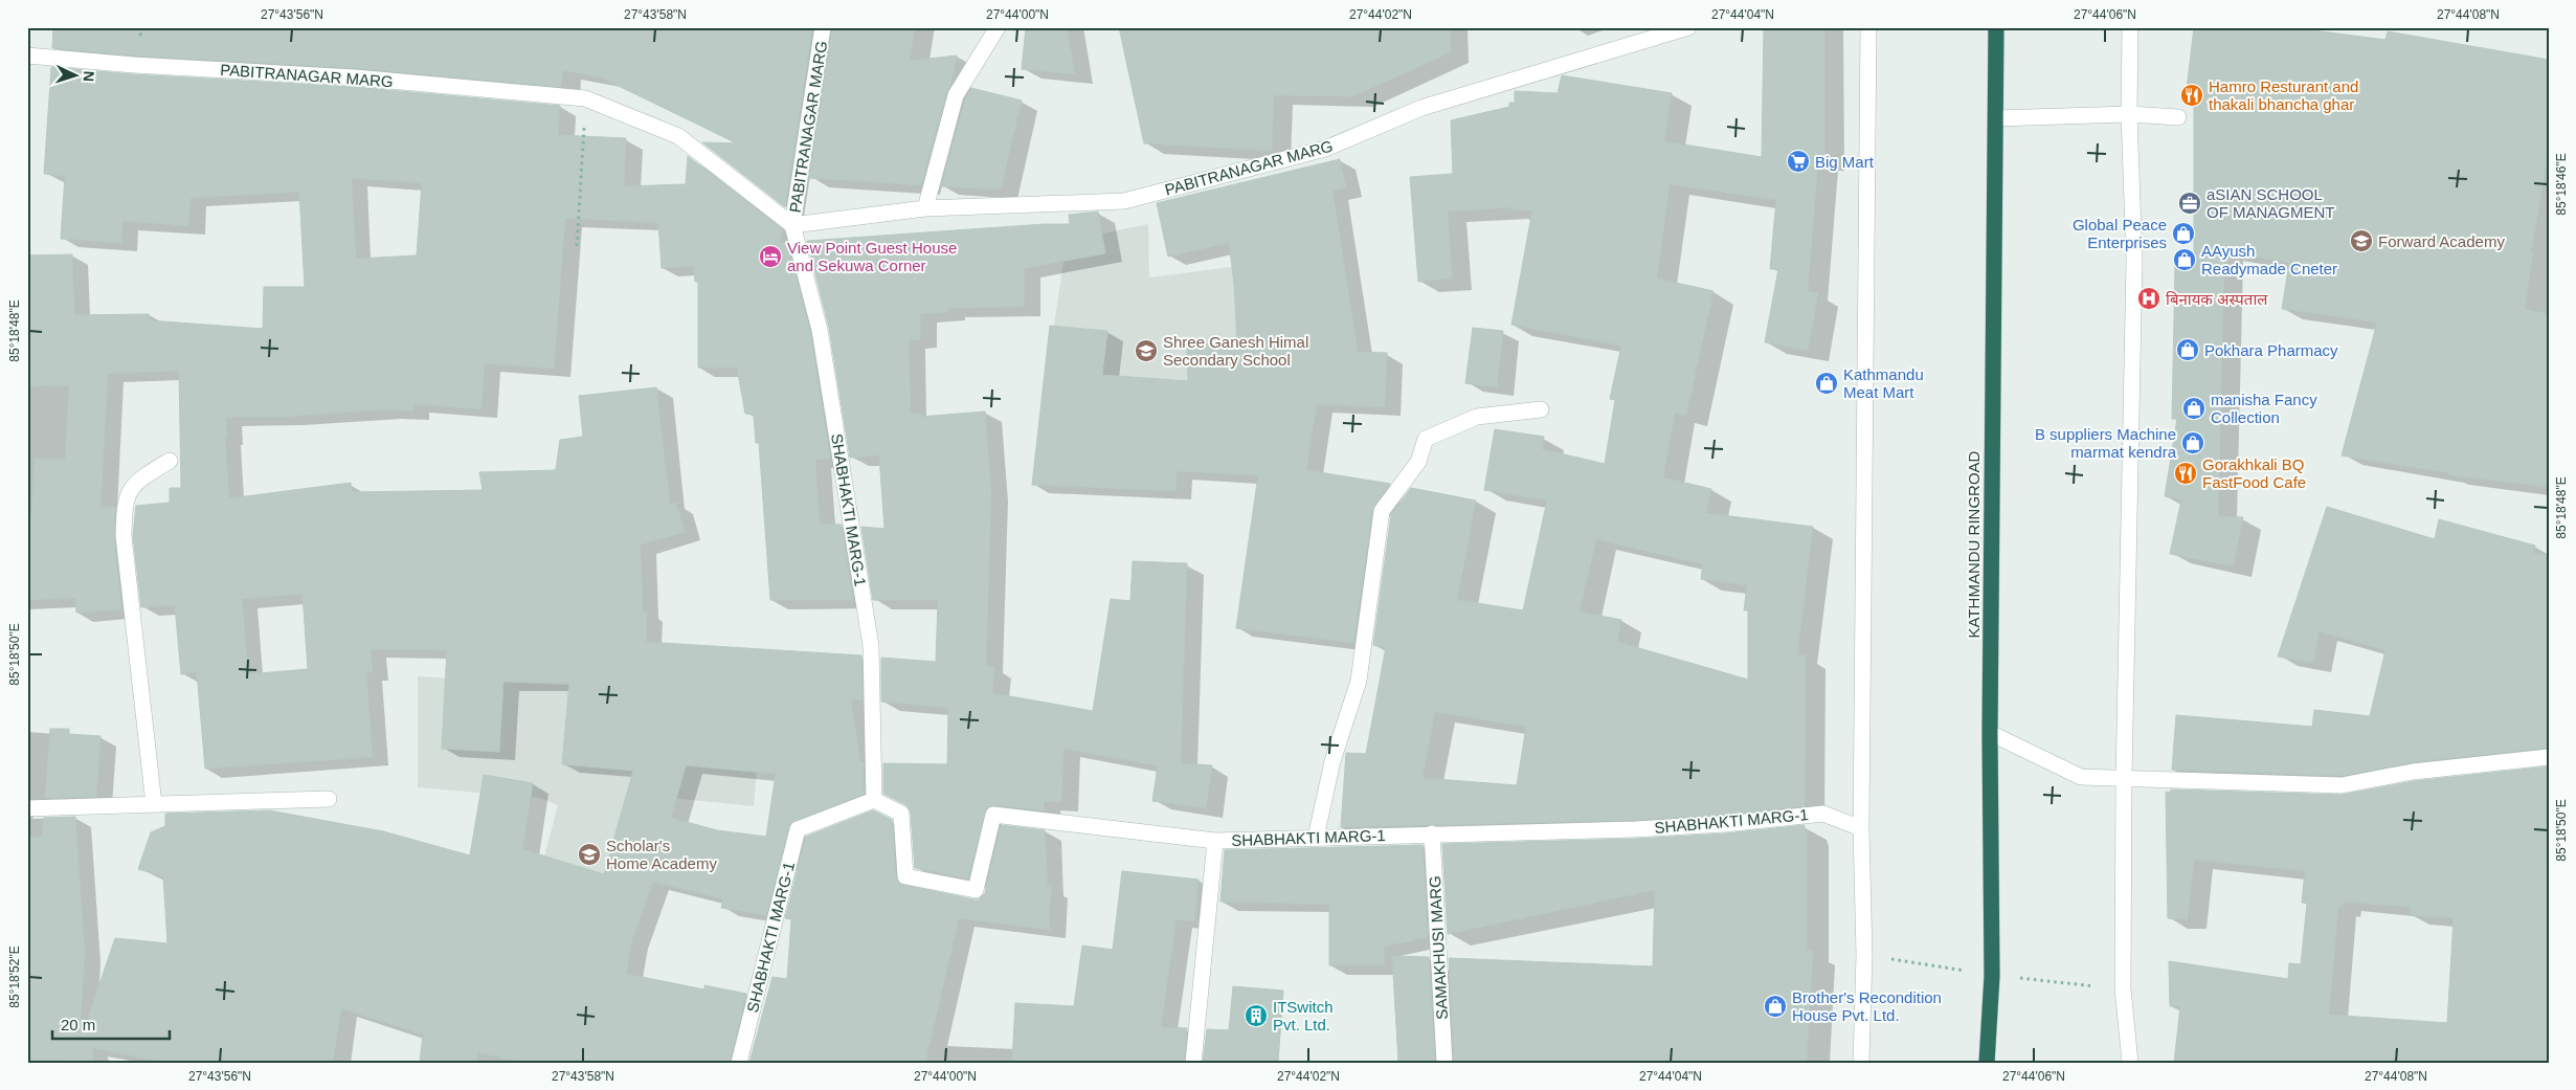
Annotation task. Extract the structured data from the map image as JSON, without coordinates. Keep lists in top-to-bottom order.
{
  "streets": {
    "highway": ["KATHMANDU RINGROAD"],
    "street": ["PABITRANAGAR MARG", "SHABHAKTI MARG-1", "SAMAKHUSI MARG"]
  },
  "crossings": [
    ["PABITRANAGAR MARG", "SHABHAKTI MARG-1"],
    ["SHABHAKTI MARG-1", "SAMAKHUSI MARG"]
  ],
  "places": {
    "restaurant": ["Hamro Resturant and thakali bhancha ghar", "Gorakhkali BQ FastFood Cafe"],
    "supermarket": ["Big Mart"],
    "office": ["aSIAN SCHOOL OF MANAGMENT"],
    "shop": [
      "Global Peace Enterprises",
      "AAyush Readymade Cneter",
      "Pokhara Pharmacy",
      "Kathmandu Meat Mart",
      "manisha Fancy Collection",
      "B suppliers Machine marmat kendra",
      "Brother's Recondition House Pvt. Ltd."
    ],
    "school or university": ["Forward Academy", "Shree Ganesh Himal Secondary School", "Scholar's Home Academy"],
    "hotel": ["View Point Guest House and Sekuwa Corner"],
    "hospital": ["बिनायक अस्पताल"],
    "building": ["ITSwitch Pvt. Ltd."]
  },
  "scale_bar": "20 m",
  "north": "right",
  "coordinates": [
    "27°43'56\"N",
    "27°43'58\"N",
    "27°44'00\"N",
    "27°44'02\"N",
    "27°44'04\"N",
    "27°44'06\"N",
    "27°44'08\"N",
    "85°18'46\"E",
    "85°18'48\"E",
    "85°18'50\"E",
    "85°18'52\"E"
  ]
}
